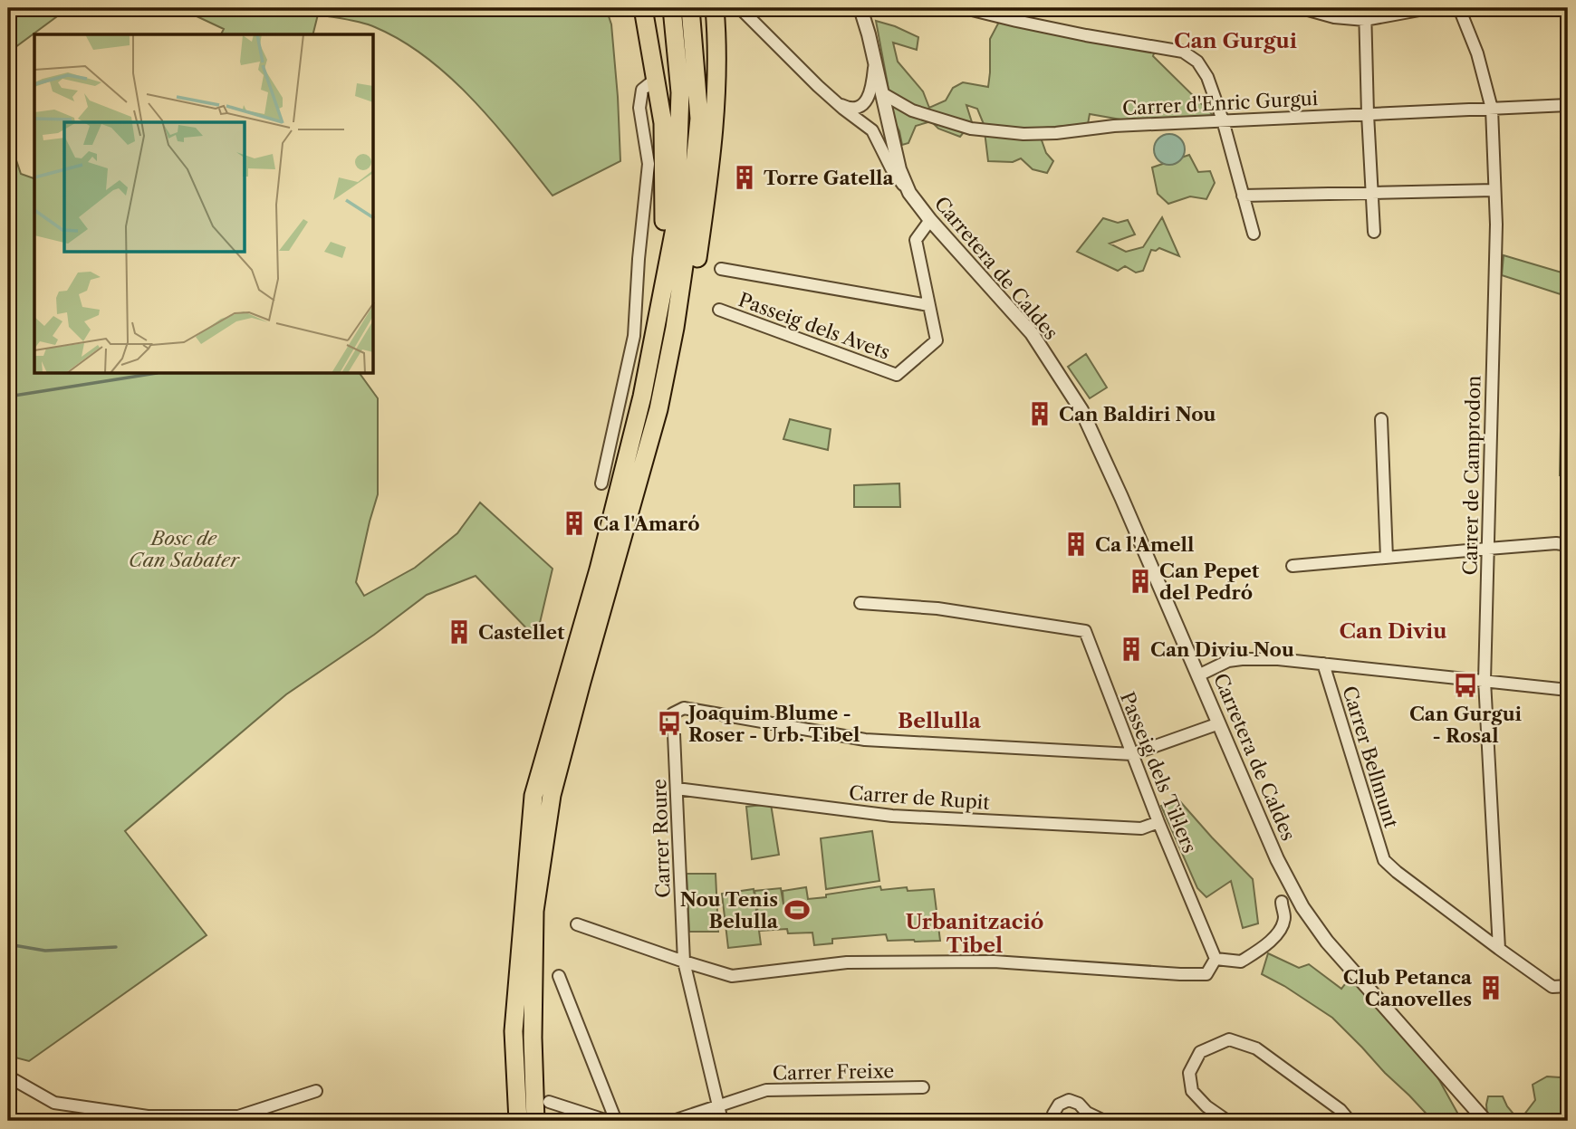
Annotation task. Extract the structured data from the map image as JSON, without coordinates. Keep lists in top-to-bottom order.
{
  "streets": {
    "street": [
      "Carrer d'Enric Gurgui",
      "Carretera de Caldes",
      "Passeig dels Avets",
      "Carrer de Camprodon",
      "Carrer Bellmunt",
      "Passeig dels Til·lers",
      "Carrer de Rupit",
      "Carrer Roure",
      "Carrer Freixe"
    ]
  },
  "crossings": [
    ["Carrer d'Enric Gurgui", "Carretera de Caldes"],
    ["Carrer d'Enric Gurgui", "Carrer de Camprodon"],
    ["Carrer de Camprodon", "Carrer Bellmunt"],
    ["Passeig dels Til·lers", "Carrer de Rupit"],
    ["Passeig dels Til·lers", "Carrer Roure"],
    ["Carrer de Rupit", "Carrer Roure"],
    ["Carrer Roure", "Carrer Freixe"]
  ],
  "districts": [
    "Can Gurgui",
    "Can Diviu",
    "Bellulla",
    "Urbanització Tibel"
  ],
  "parks": ["Bosc de Can Sabater"],
  "places": {
    "building": [
      "Torre Gatella",
      "Can Baldiri Nou",
      "Ca l'Amaró",
      "Ca l'Amell",
      "Can Pepet del Pedró",
      "Castellet",
      "Can Diviu Nou",
      "Club Petanca Canovelles"
    ],
    "bus stop": ["Can Gurgui - Rosal", "Joaquim Blume - Roser - Urb. Tibel"],
    "sports": ["Nou Tenis Belulla"]
  }
}
